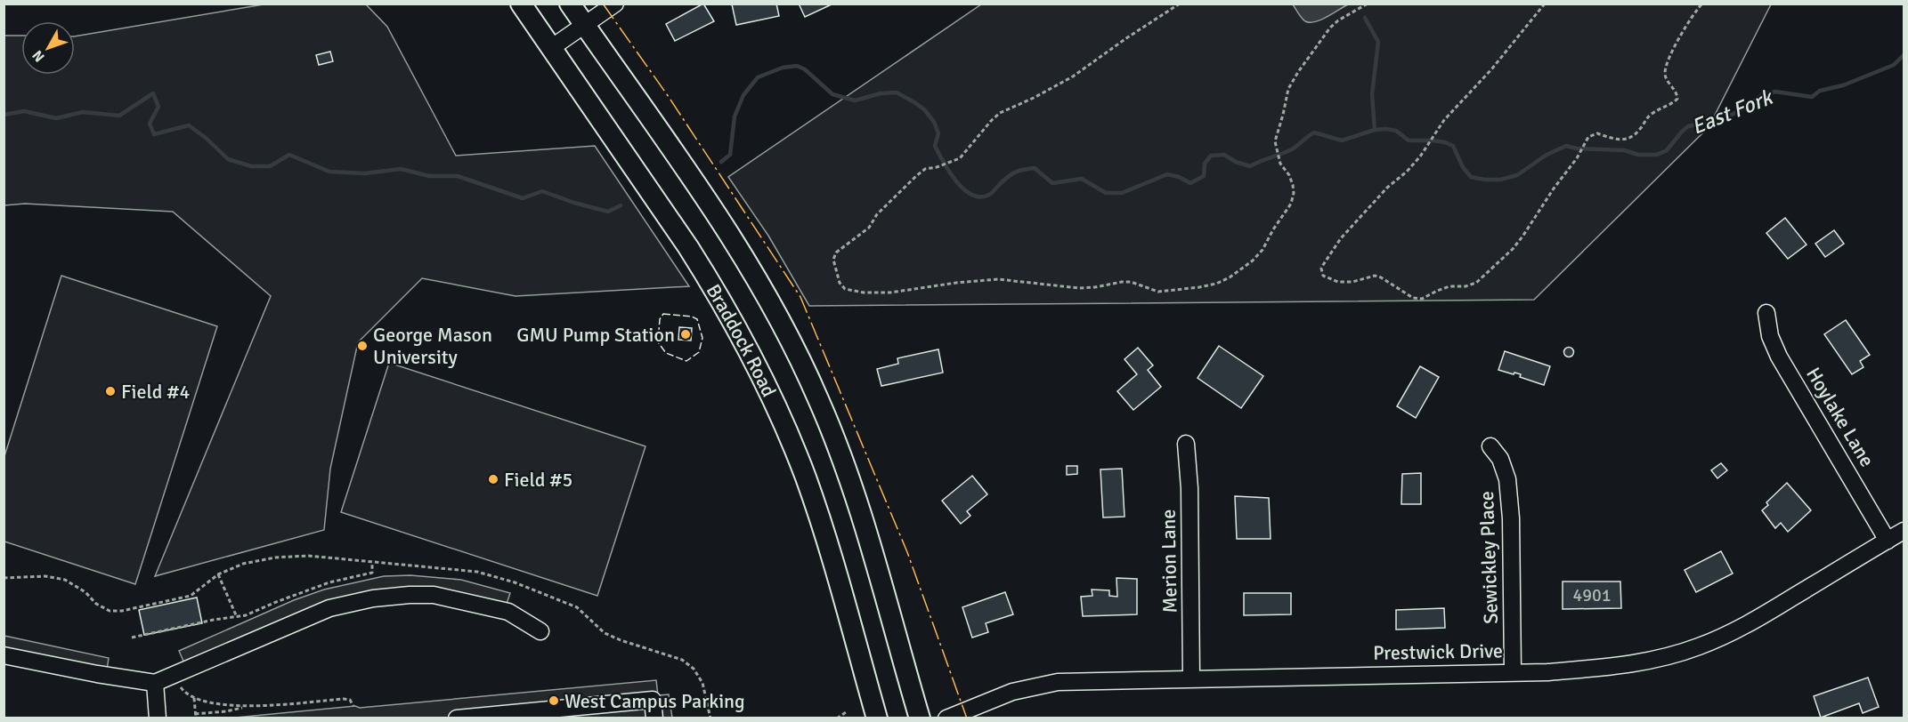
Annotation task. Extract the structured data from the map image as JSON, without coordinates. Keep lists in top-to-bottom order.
{
  "streets": {
    "main road": ["Braddock Road"],
    "street": [
      "Hoylake Lane",
      "Sewickley Place",
      "Merion Lane",
      "Prestwick Drive"
    ]
  },
  "crossings": [
    ["Hoylake Lane", "Prestwick Drive"],
    ["Sewickley Place", "Prestwick Drive"],
    ["Merion Lane", "Prestwick Drive"]
  ],
  "water": ["East Fork"],
  "places": [
    "GMU Pump Station",
    "George Mason University",
    "Field #4",
    "Field #5",
    "West Campus Parking"
  ],
  "house_numbers": ["4901"],
  "north": "bottom left"
}
